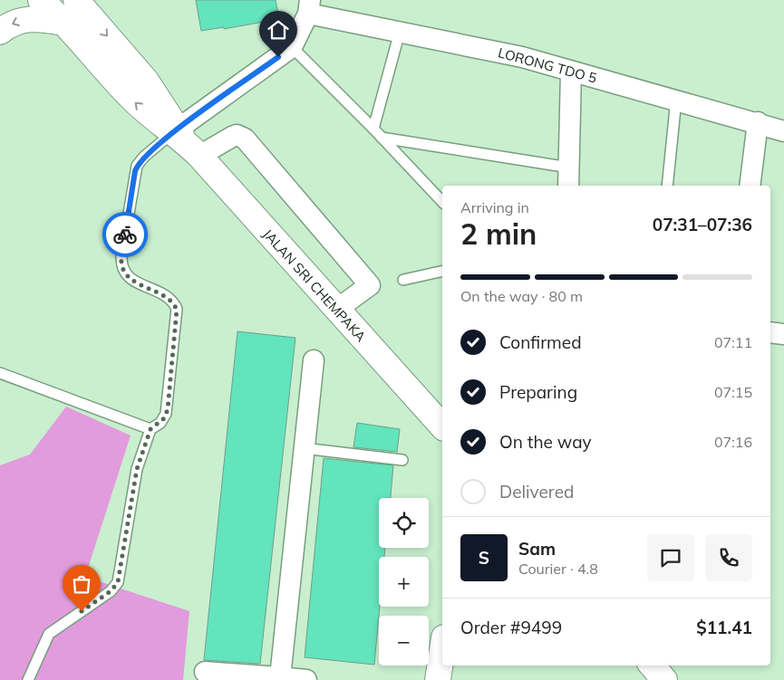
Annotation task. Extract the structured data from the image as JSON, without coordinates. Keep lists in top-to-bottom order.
{
  "streets": {
    "main road": ["JALAN SRI CHEMPAKA"],
    "street": ["LORONG TDO 5"]
  },
  "page": {
    "heading": ["2 min", "Arriving in", "07:31–07:36"],
    "panel": [
      "Sam",
      "Courier · 4.8",
      "Order #9499",
      "$11.41"
    ],
    "bar": "On the way · 80 m",
    "list": [
      ["Confirmed", "07:11"],
      ["Preparing", "07:15"],
      ["On the way", "07:16"],
      "Delivered"
    ],
    "map_buttons": ["+", "−"],
    "round": "S"
  }
}
